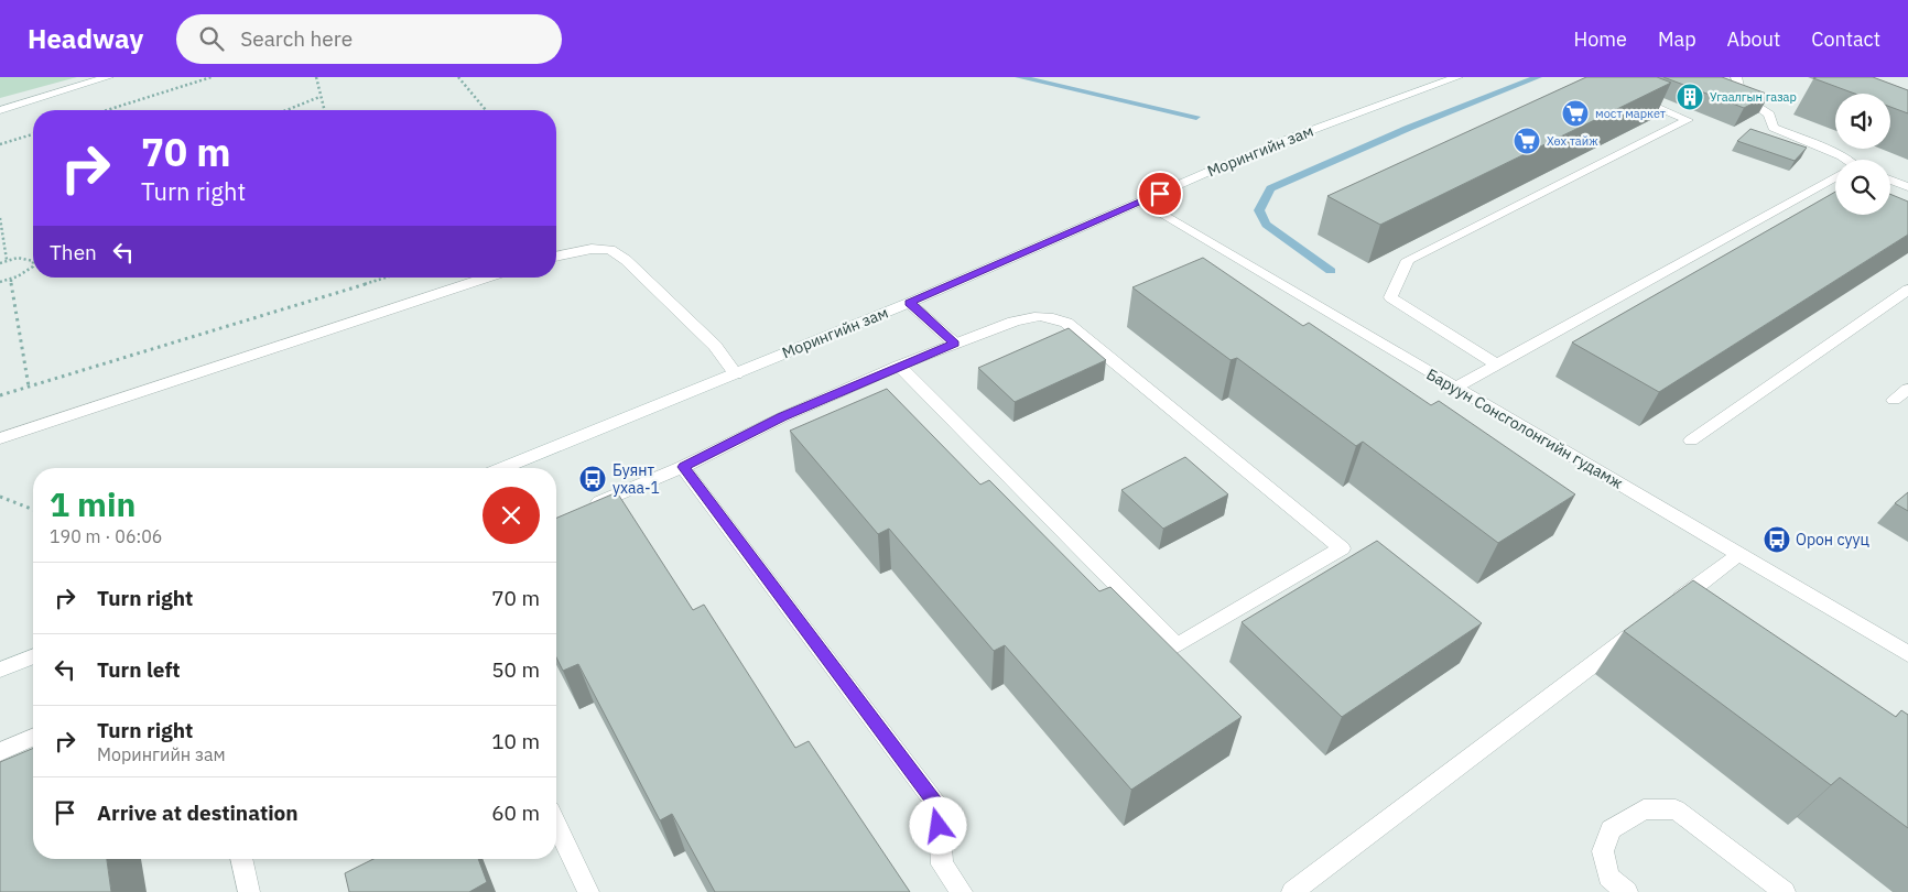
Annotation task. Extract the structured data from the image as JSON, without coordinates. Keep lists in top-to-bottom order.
{
  "streets": {
    "street": ["Морингийн зам", "Баруун Сонсголонгийн гудамж"]
  },
  "crossings": [
    ["Морингийн зам", "Баруун Сонсголонгийн гудамж"]
  ],
  "places": {
    "building": ["Угаалгын газар"],
    "supermarket": ["мост маркет", "Хөх тайж"],
    "bus stop": ["Буянт ухаа-1", "Орон сууц"]
  },
  "page": {
    "header": "Headway",
    "search": "Search here",
    "nav": [
      "Home",
      "Map",
      "About",
      "Contact"
    ],
    "turn": ["70 m", "Turn right"],
    "then": "Then",
    "heading": ["1 min", "190 m · 06:06"],
    "list": [
      {
        "name": "Turn right",
        "value": "70 m"
      },
      {
        "name": "Turn left",
        "value": "50 m"
      },
      {
        "name": "Turn right",
        "note": "Морингийн зам",
        "value": "10 m"
      },
      {
        "name": "Arrive at destination",
        "value": "60 m"
      }
    ]
  }
}
